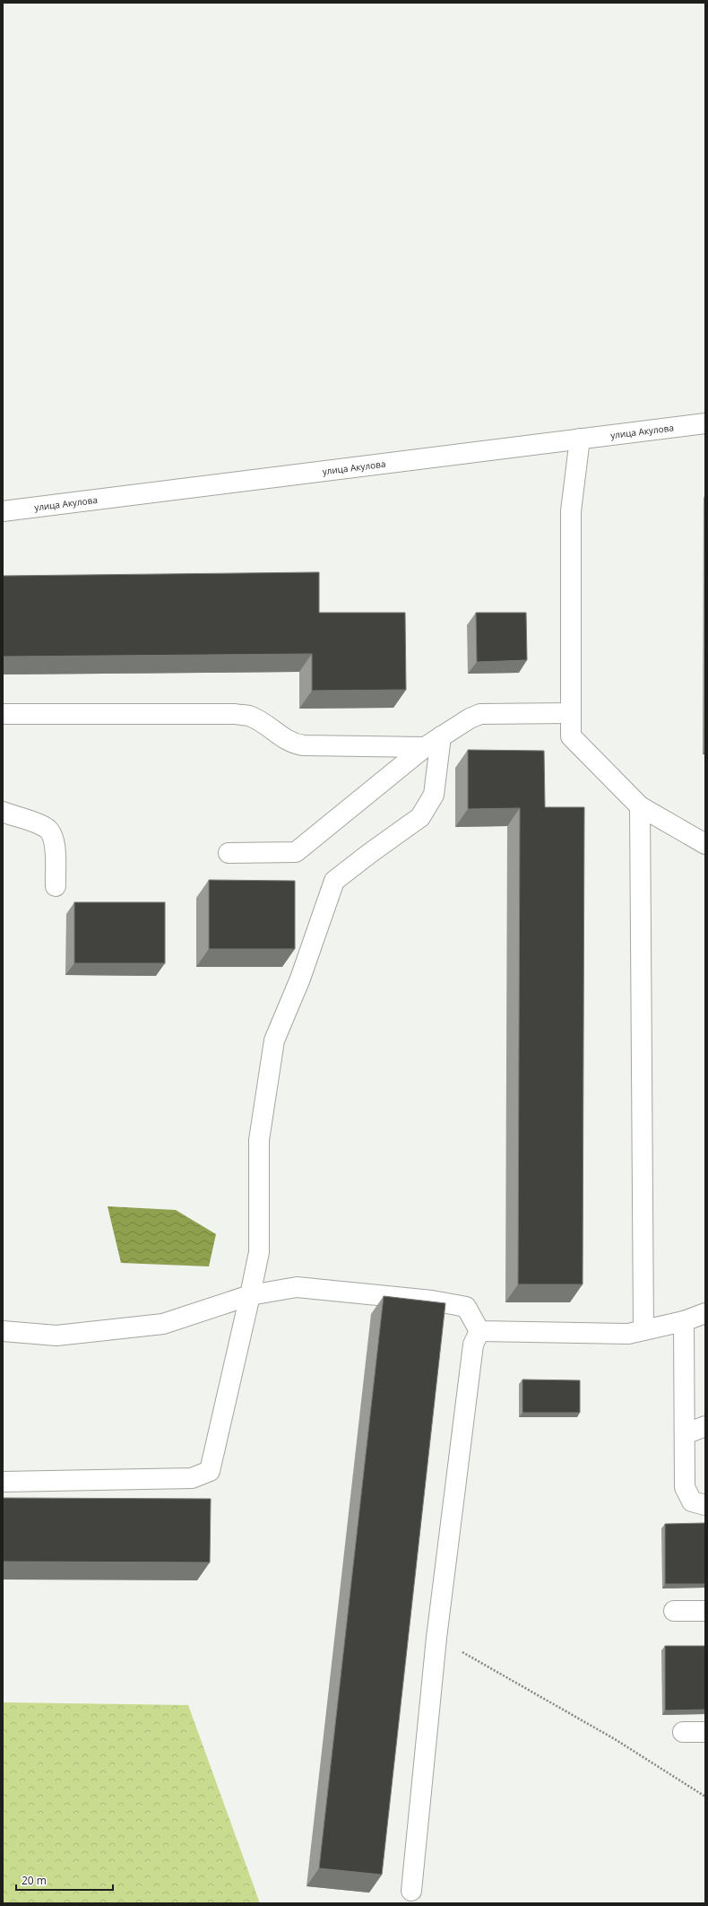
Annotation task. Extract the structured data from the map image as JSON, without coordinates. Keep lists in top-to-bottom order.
{
  "streets": {
    "main road": ["улица Акулова"]
  },
  "scale_bar": "20 m"
}
